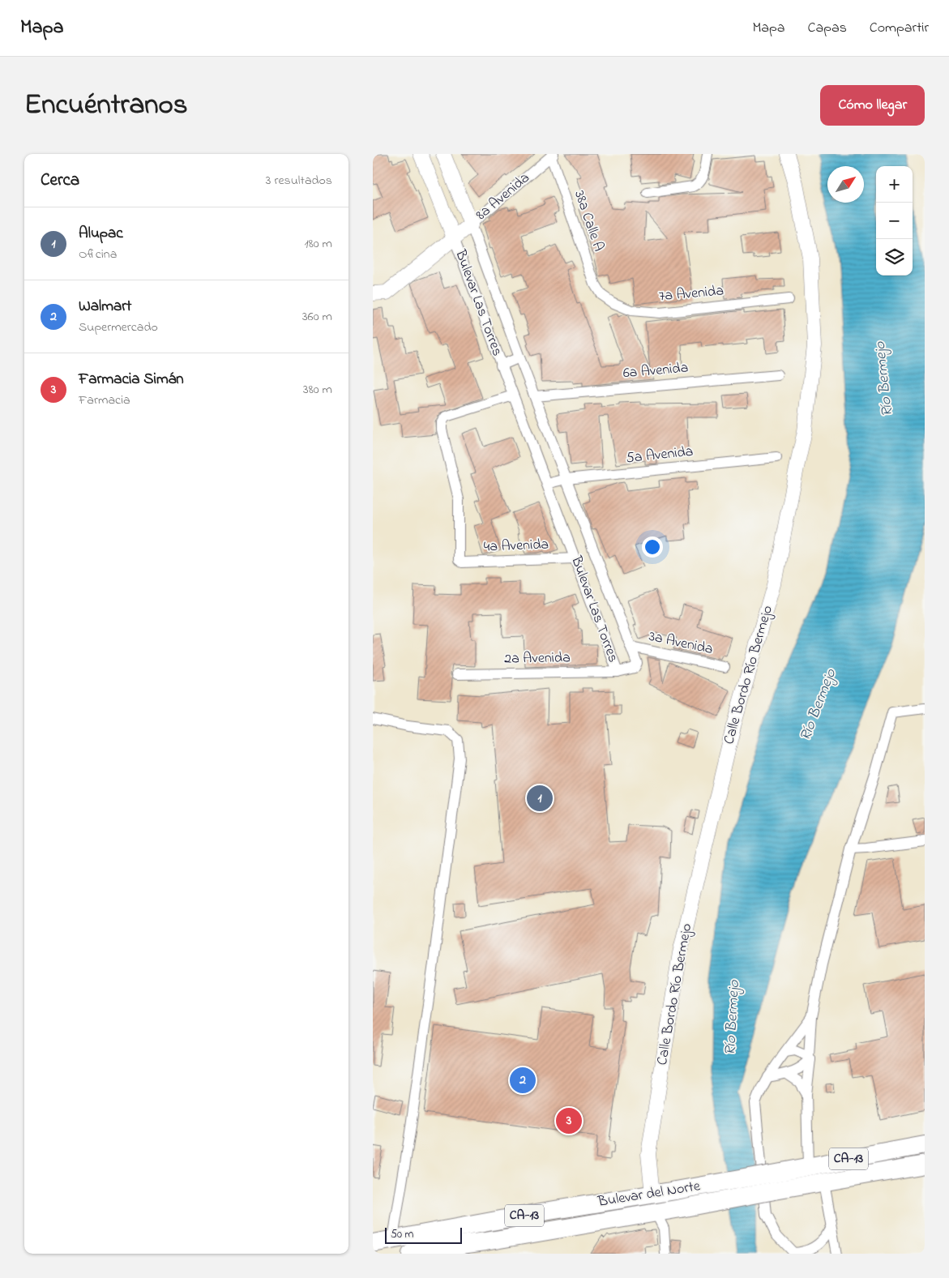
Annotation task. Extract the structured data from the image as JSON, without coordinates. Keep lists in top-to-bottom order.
{
  "streets": {
    "highway": ["CA-13", "Bulevar del Norte"],
    "main road": ["Bulevar Las Torres", "Calle Bordo Río Bermejo"],
    "street": [
      "8a Avenida",
      "38a Calle A",
      "7a Avenida",
      "6a Avenida",
      "5a Avenida",
      "4a Avenida",
      "3a Avenida",
      "2a Avenida"
    ]
  },
  "crossings": [
    ["8a Avenida", "38a Calle A"],
    ["8a Avenida", "Bulevar Las Torres"],
    ["38a Calle A", "7a Avenida"],
    ["Bulevar Las Torres", "6a Avenida"],
    ["Bulevar Las Torres", "5a Avenida"],
    ["Bulevar Las Torres", "4a Avenida"],
    ["Bulevar Las Torres", "3a Avenida"],
    ["Bulevar Las Torres", "2a Avenida"],
    ["Calle Bordo Río Bermejo", "Bulevar del Norte"]
  ],
  "water": ["Río Bermejo"],
  "scale_bar": "50 m",
  "north": "top right",
  "page": {
    "header": "Mapa",
    "nav": ["Mapa", "Capas", "Compartir"],
    "title": "Encuéntranos",
    "buttons": "Cómo llegar",
    "heading": ["Cerca", "3 resultados"],
    "map_buttons": ["+", "−"],
    "list": [
      {
        "mark": "1",
        "name": "Alupac",
        "note": "Oficina",
        "value": "180 m"
      },
      {
        "mark": "2",
        "name": "Walmart",
        "note": "Supermercado",
        "value": "360 m"
      },
      {
        "mark": "3",
        "name": "Farmacia Simán",
        "note": "Farmacia",
        "value": "380 m"
      }
    ],
    "pins": ["1", "2", "3"],
    "scale": "50 m"
  }
}
